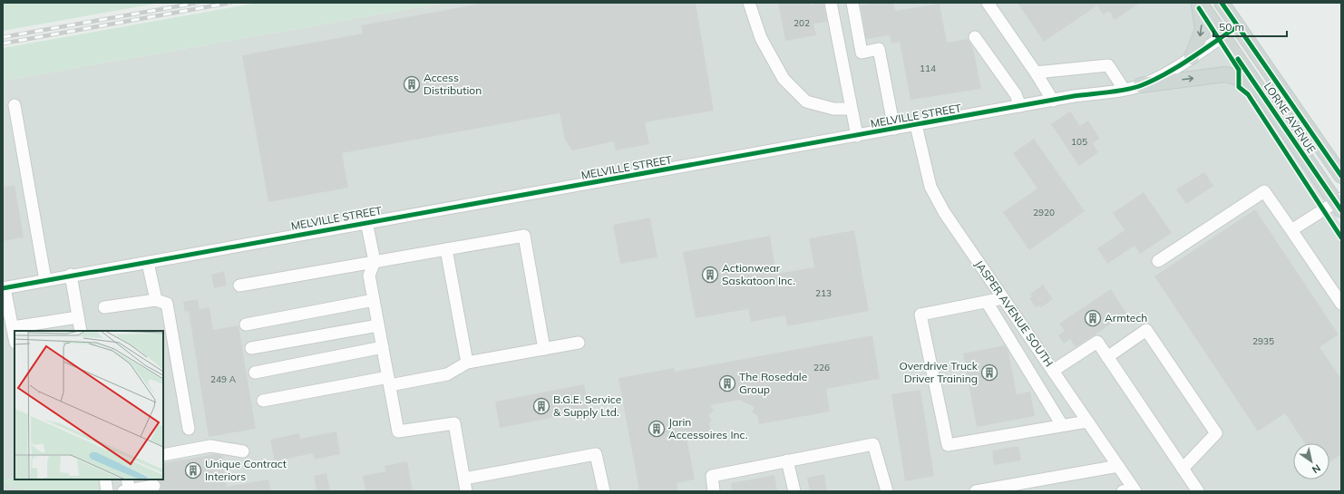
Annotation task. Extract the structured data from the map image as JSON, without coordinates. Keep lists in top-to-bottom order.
{
  "streets": {
    "main road": ["LORNE AVENUE"],
    "street": ["MELVILLE STREET", "JASPER AVENUE SOUTH"]
  },
  "crossings": [
    ["MELVILLE STREET", "LORNE AVENUE"],
    ["MELVILLE STREET", "JASPER AVENUE SOUTH"]
  ],
  "places": {
    "building": [
      "Access Distribution",
      "Actionwear Saskatoon Inc.",
      "Armtech",
      "Overdrive Truck Driver Training",
      "The Rosedale Group",
      "B.G.E. Service & Supply Ltd.",
      "Jarin Accessoires Inc.",
      "Unique Contract Interiors"
    ]
  },
  "house_numbers": [
    "202",
    "114",
    "105",
    "2920",
    "213",
    "2935",
    "226",
    "249 A"
  ],
  "scale_bar": "50 m",
  "north": "bottom right"
}
